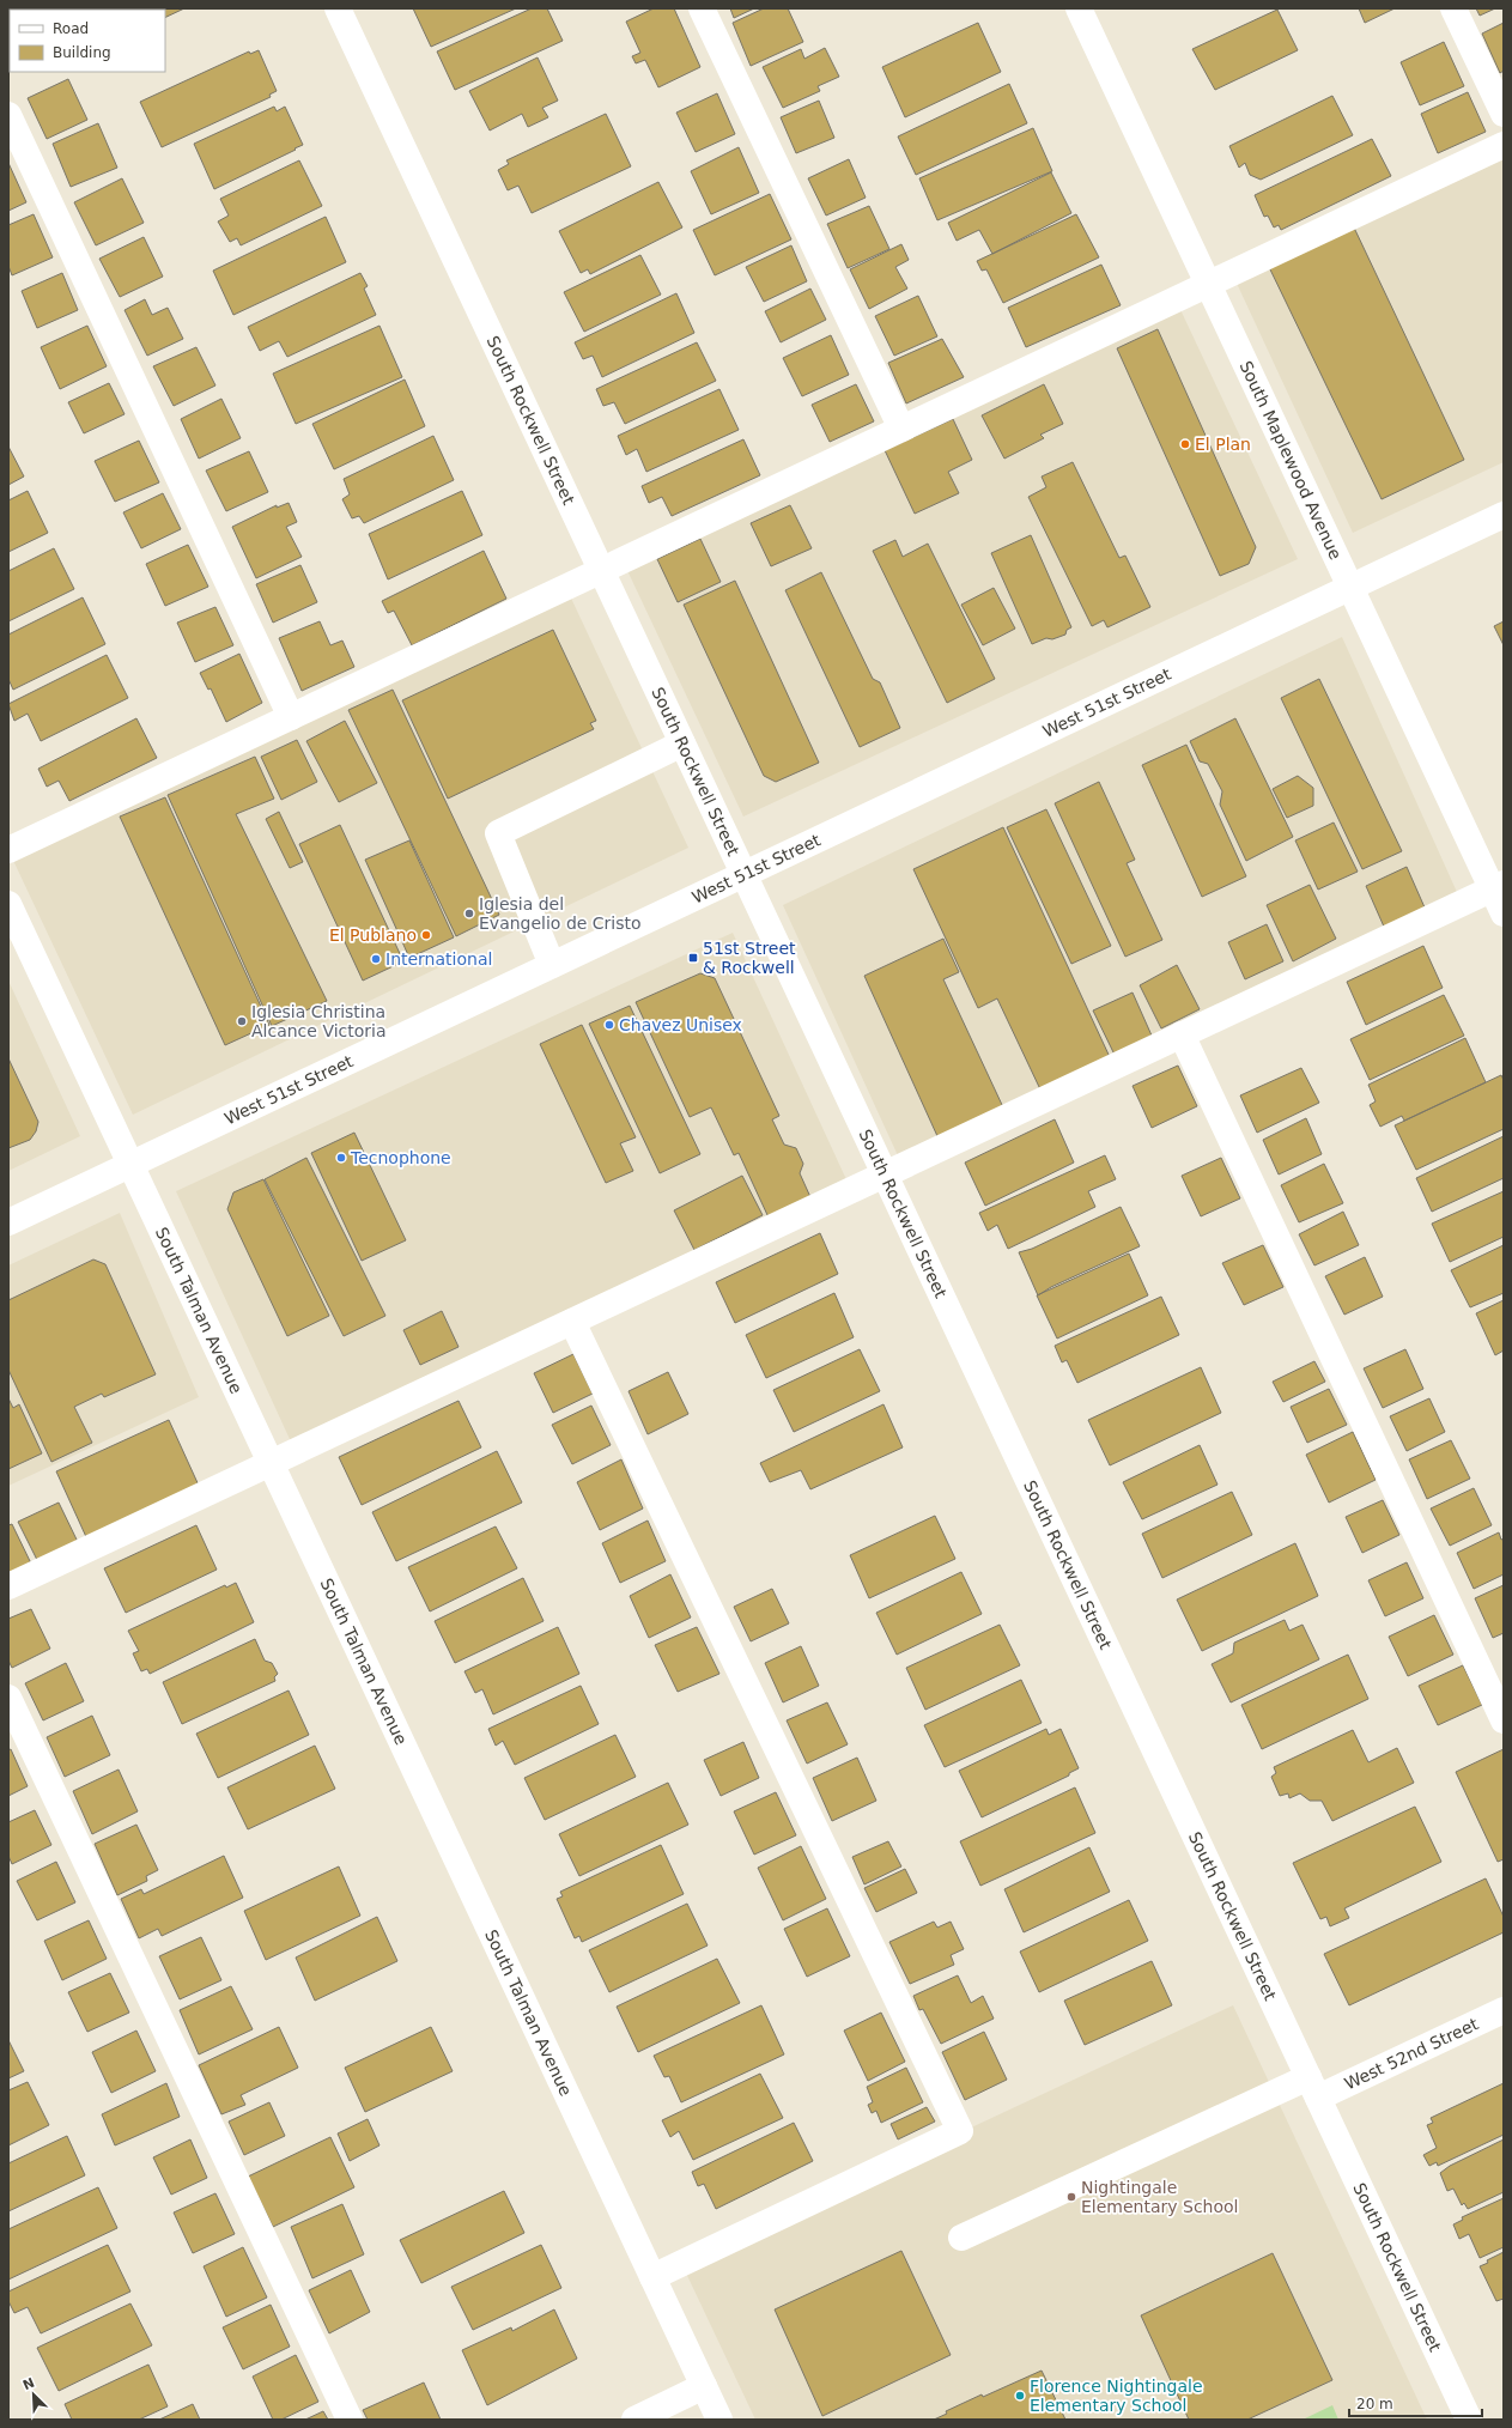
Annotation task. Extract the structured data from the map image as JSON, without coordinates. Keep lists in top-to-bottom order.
{
  "streets": {
    "street": [
      "South Rockwell Street",
      "South Maplewood Avenue",
      "West 51st Street",
      "South Talman Avenue",
      "West 52nd Street"
    ]
  },
  "crossings": [
    ["South Rockwell Street", "West 51st Street"],
    ["South Rockwell Street", "West 52nd Street"],
    ["South Maplewood Avenue", "West 51st Street"],
    ["West 51st Street", "South Talman Avenue"]
  ],
  "places": {
    "other": [
      "El Plan",
      "Iglesia del Evangelio de Cristo",
      "El Publano",
      "International",
      "Iglesia Christina Alcance Victoria",
      "Chavez Unisex",
      "Tecnophone",
      "Nightingale Elementary School",
      "Florence Nightingale Elementary School"
    ],
    "transit": ["51st Street & Rockwell"]
  },
  "legend": ["Road", "Building"],
  "scale_bar": "20 m",
  "north": "top left"
}
